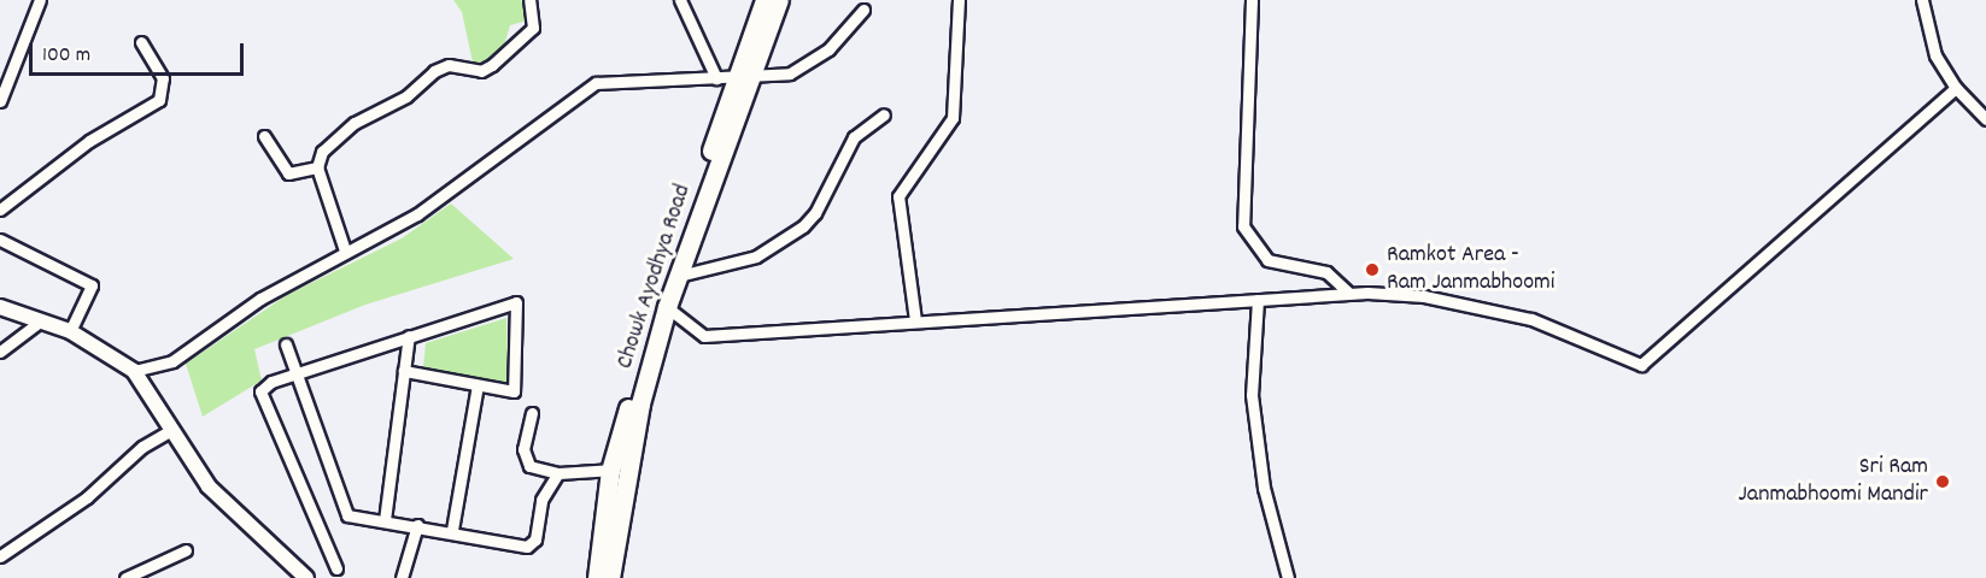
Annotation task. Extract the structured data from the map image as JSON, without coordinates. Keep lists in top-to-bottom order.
{
  "streets": {
    "main road": ["Chowk Ayodhya Road"]
  },
  "places": ["Ramkot Area - Ram Janmabhoomi", "Sri Ram Janmabhoomi Mandir"],
  "scale_bar": "100 m"
}
